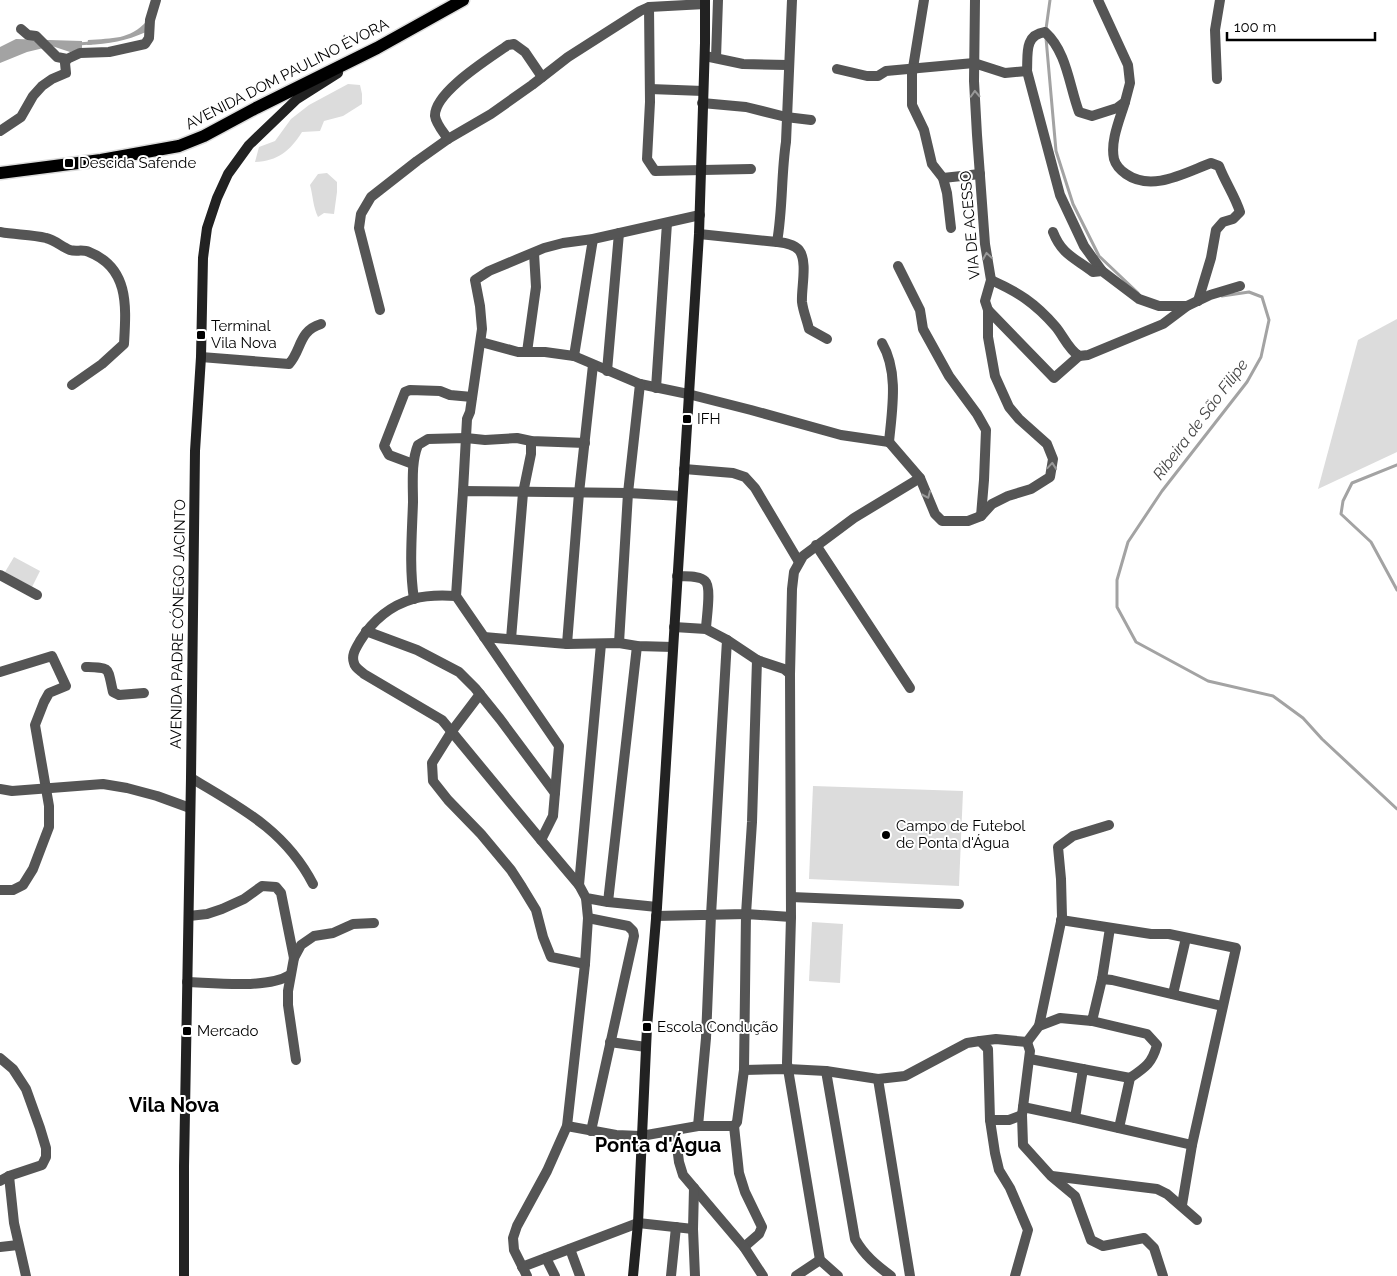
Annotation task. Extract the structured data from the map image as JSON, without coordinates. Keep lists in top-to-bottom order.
{
  "streets": {
    "main road": ["AVENIDA DOM PAULINO ÉVORA"],
    "street": ["VIA DE ACESSO", "AVENIDA PADRE CÓNEGO JACINTO"]
  },
  "crossings": [
    ["AVENIDA DOM PAULINO ÉVORA", "AVENIDA PADRE CÓNEGO JACINTO"]
  ],
  "districts": ["Vila Nova", "Ponta d'Água"],
  "water": ["Ribeira de São Filipe"],
  "places": {
    "transit": [
      "Descida Safende",
      "Terminal Vila Nova",
      "IFH",
      "Escola Condução",
      "Mercado"
    ],
    "other": ["Campo de Futebol de Ponta d'Água"]
  },
  "scale_bar": "100 m"
}
